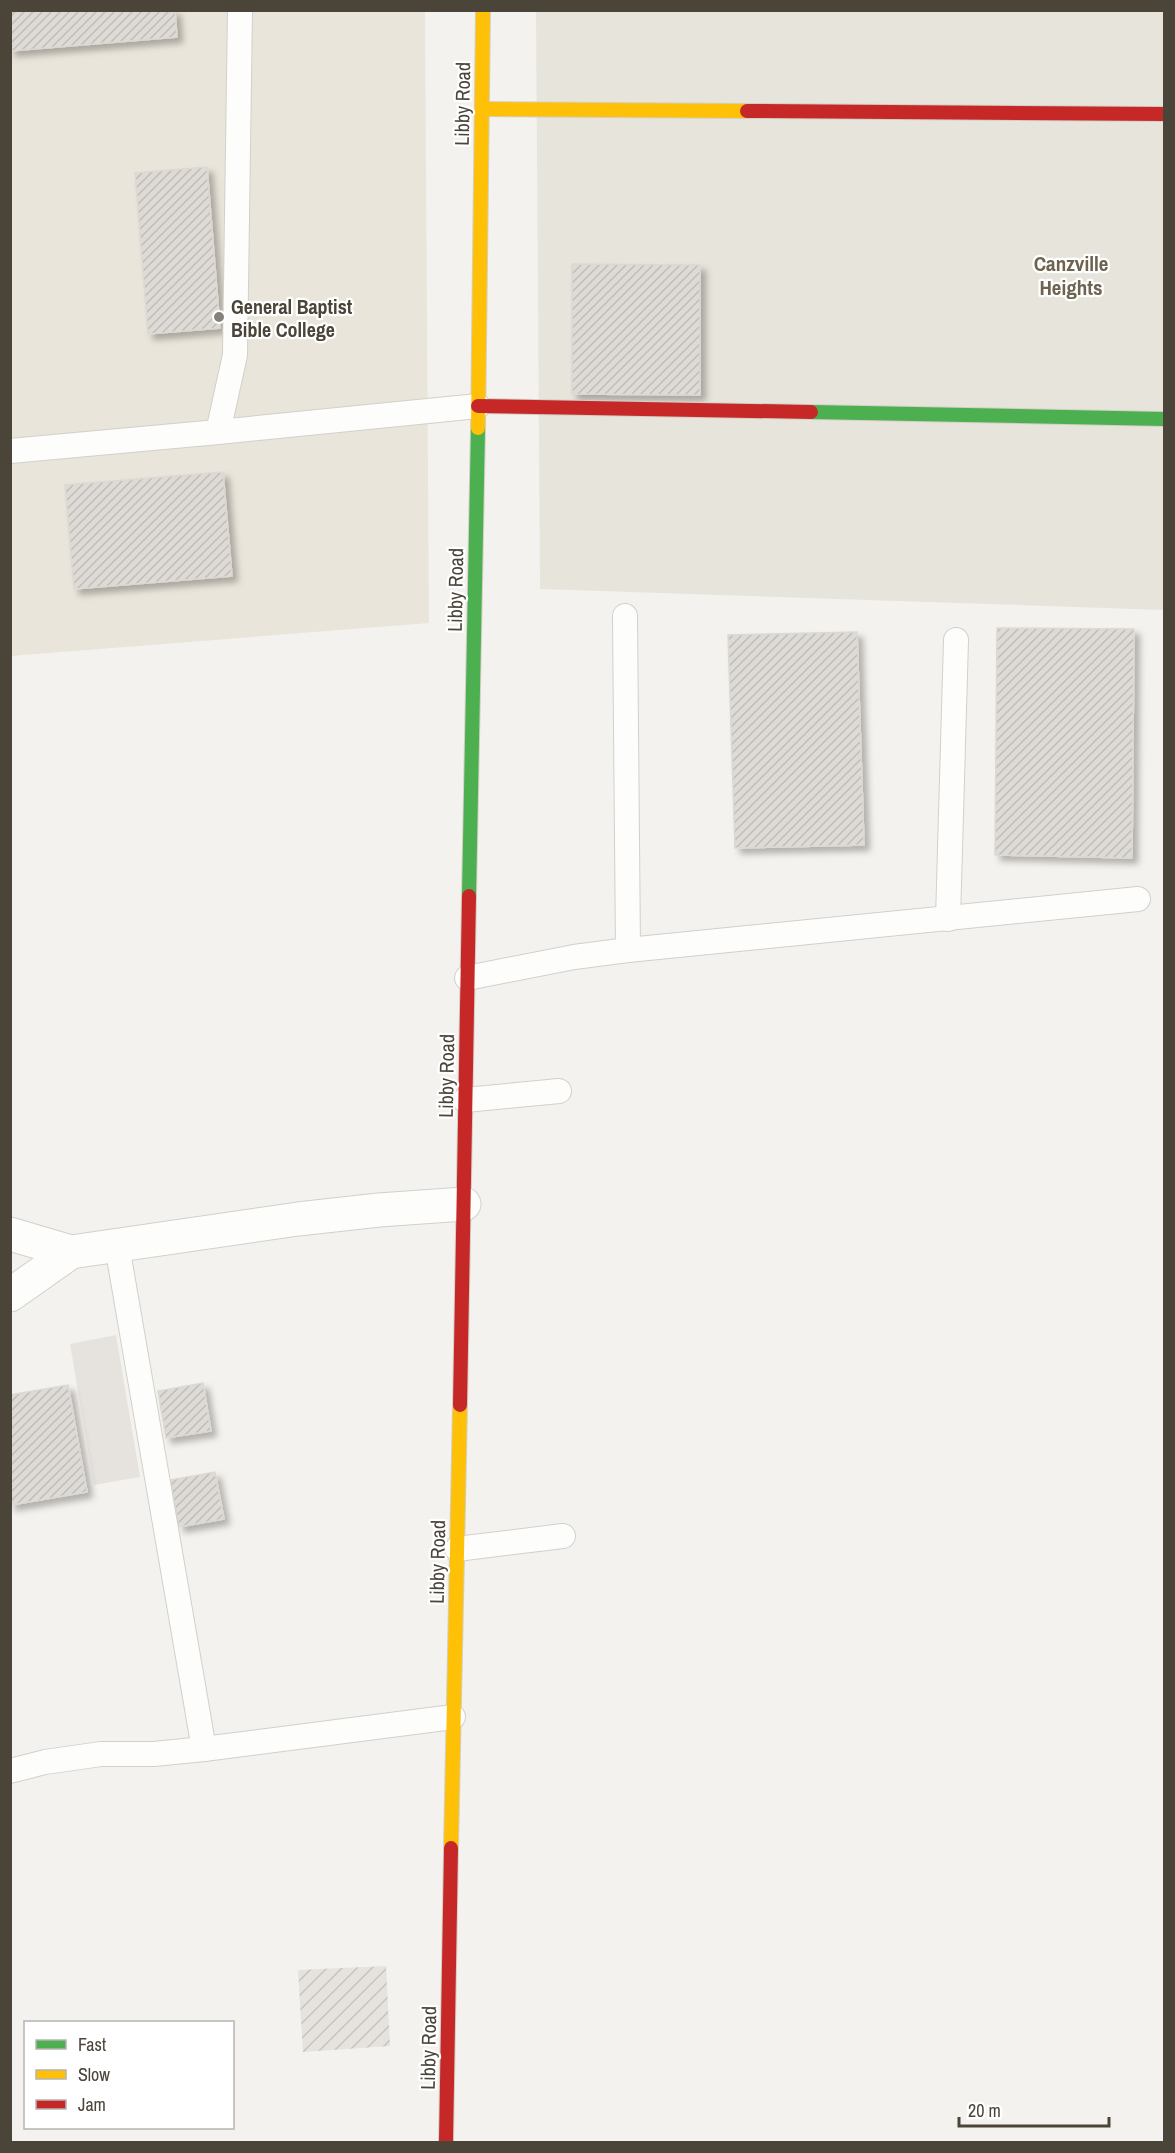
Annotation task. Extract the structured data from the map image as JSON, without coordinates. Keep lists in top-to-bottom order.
{
  "streets": {
    "main road": ["Libby Road"]
  },
  "districts": ["Canzville Heights"],
  "places": ["General Baptist Bible College"],
  "legend": ["Fast", "Slow", "Jam"],
  "scale_bar": "20 m"
}
